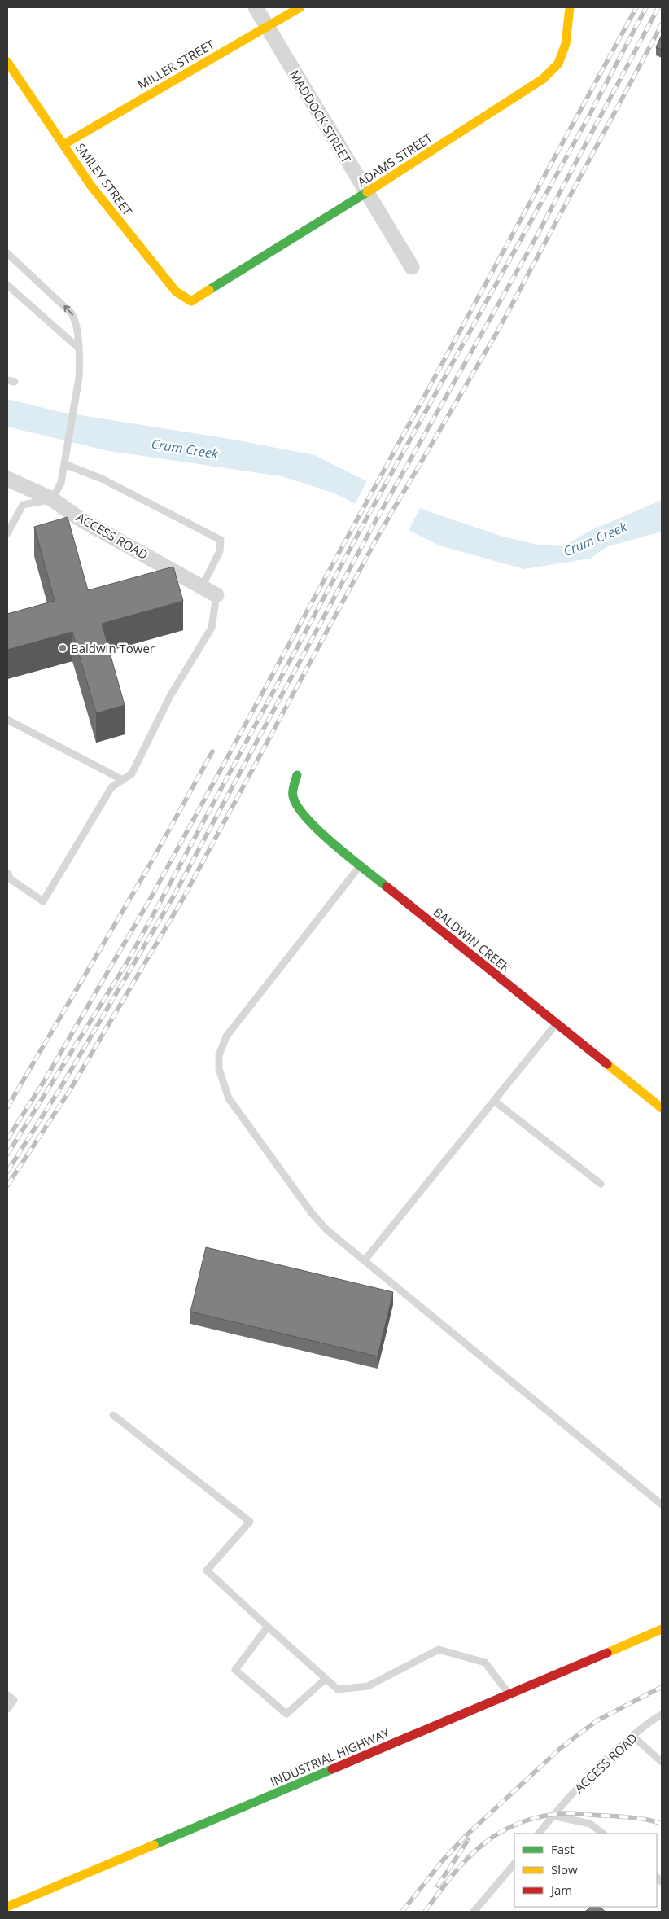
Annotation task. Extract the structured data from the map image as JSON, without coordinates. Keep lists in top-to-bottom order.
{
  "streets": {
    "street": [
      "MILLER STREET",
      "MADDOCK STREET",
      "ADAMS STREET",
      "SMILEY STREET",
      "ACCESS ROAD",
      "BALDWIN CREEK",
      "INDUSTRIAL HIGHWAY"
    ]
  },
  "crossings": [
    ["MILLER STREET", "MADDOCK STREET"],
    ["MILLER STREET", "SMILEY STREET"],
    ["MADDOCK STREET", "ADAMS STREET"],
    ["ADAMS STREET", "SMILEY STREET"]
  ],
  "water": ["Crum Creek"],
  "places": ["Baldwin Tower"],
  "legend": ["Fast", "Slow", "Jam"]
}
